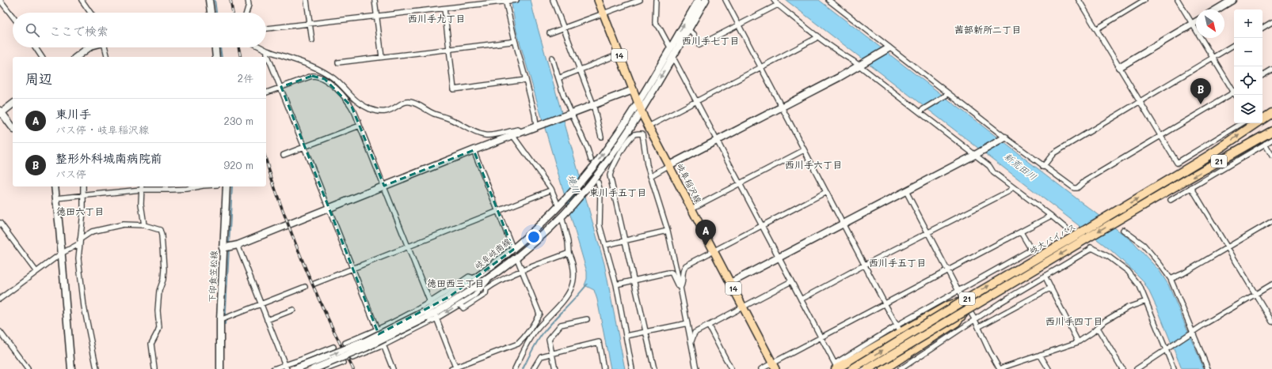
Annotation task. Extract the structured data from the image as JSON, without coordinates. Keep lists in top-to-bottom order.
{
  "streets": {
    "highway": ["21", "岐大バイパス"],
    "main road": ["14", "岐阜稲沢線"],
    "street": ["岐阜岐南線", "下印食笠松線"]
  },
  "crossings": [
    ["21", "岐大バイパス"],
    ["岐阜稲沢線", "岐阜岐南線"]
  ],
  "districts": [
    "西川手九丁目",
    "茜部新所二丁目",
    "西川手七丁目",
    "西川手六丁目",
    "東川手五丁目",
    "徳田六丁目",
    "西川手五丁目",
    "徳田西三丁目",
    "西川手四丁目"
  ],
  "water": ["新荒田川", "境川"],
  "north": "bottom right",
  "page": {
    "map_buttons": ["+", "−"],
    "search": "ここで検索",
    "heading": ["周辺", "2件"],
    "pins": ["B", "A"],
    "list": [
      {
        "mark": "A",
        "name": "東川手",
        "note": "バス停 · 岐阜稲沢線",
        "value": "230 m"
      },
      {
        "mark": "B",
        "name": "整形外科城南病院前",
        "note": "バス停",
        "value": "920 m"
      }
    ]
  }
}
